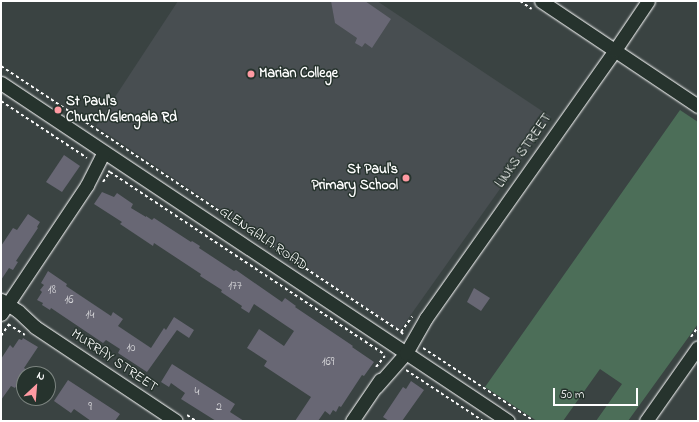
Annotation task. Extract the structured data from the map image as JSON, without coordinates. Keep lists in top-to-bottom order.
{
  "streets": {
    "street": ["LINKS STREET", "GLENGALA ROAD", "MURRAY STREET"]
  },
  "crossings": [
    ["LINKS STREET", "GLENGALA ROAD"]
  ],
  "places": ["Marian College", "St Paul's Church/Glengala Rd", "St Paul's Primary School"],
  "house_numbers": [
    "177",
    "18",
    "16",
    "14",
    "10",
    "169",
    "4",
    "9",
    "2"
  ],
  "scale_bar": "50 m",
  "north": "top right"
}
